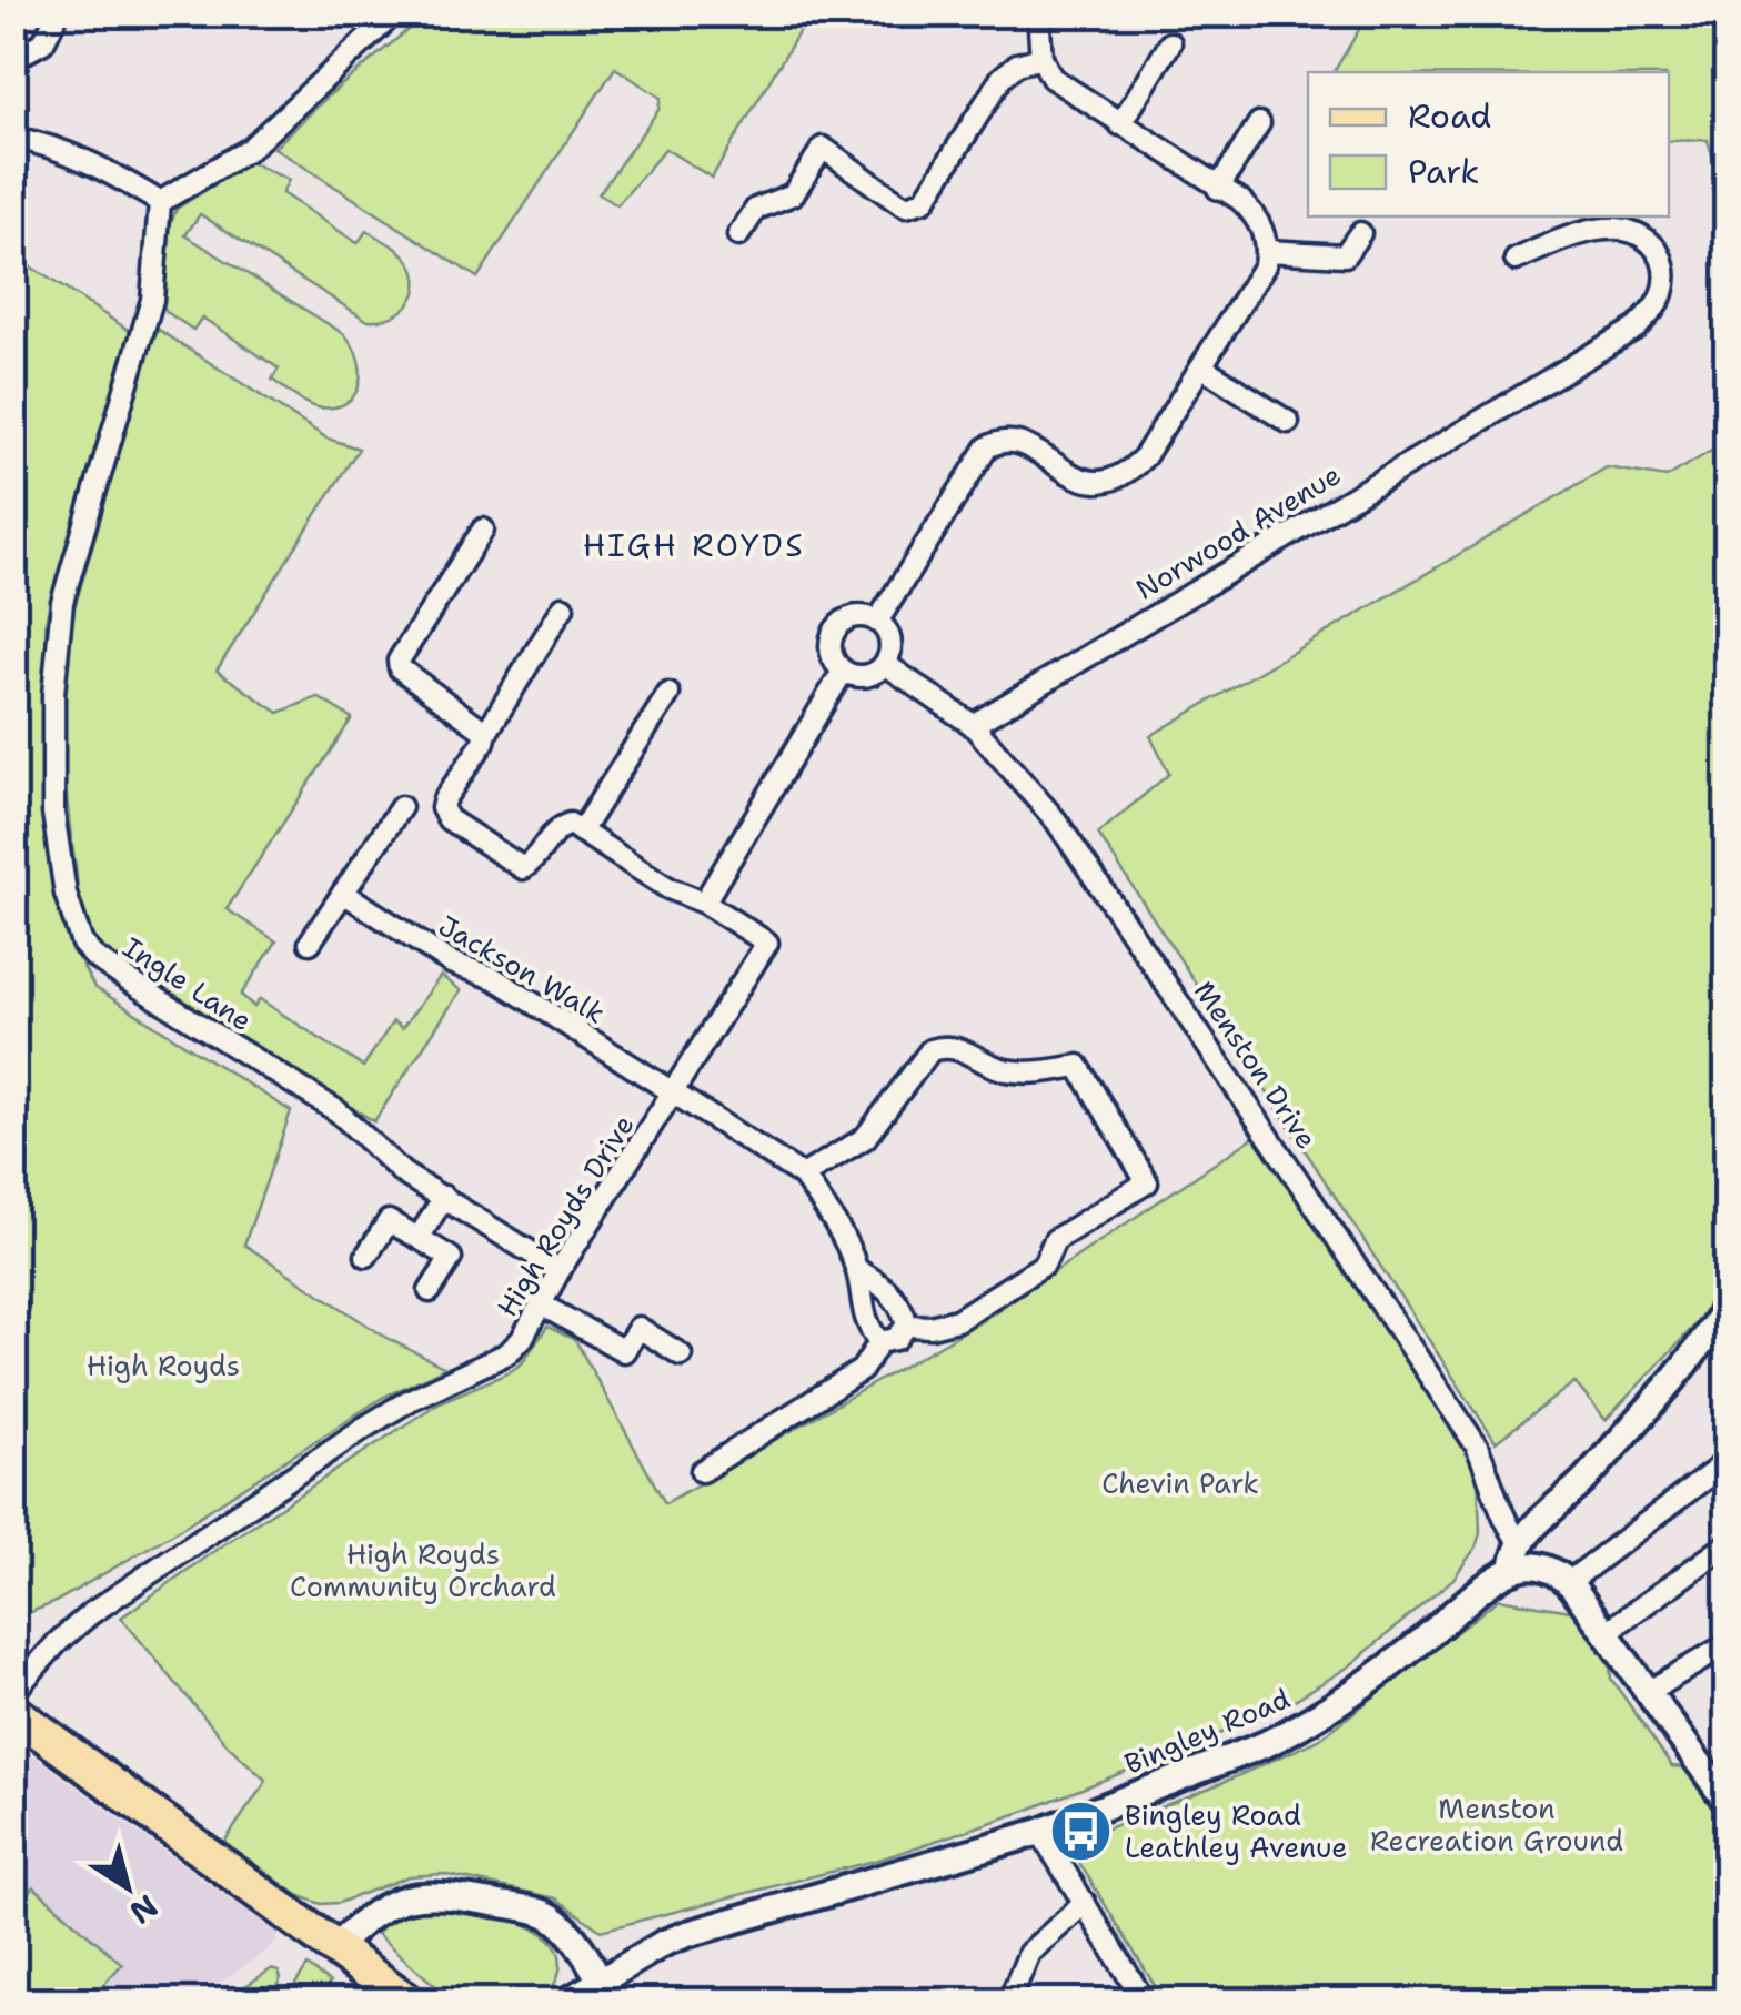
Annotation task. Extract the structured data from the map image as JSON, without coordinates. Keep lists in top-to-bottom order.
{
  "streets": {
    "street": [
      "Norwood Avenue",
      "Jackson Walk",
      "Ingle Lane",
      "Menston Drive",
      "High Royds Drive",
      "Bingley Road"
    ]
  },
  "crossings": [
    ["Norwood Avenue", "Menston Drive"],
    ["Jackson Walk", "High Royds Drive"],
    ["Ingle Lane", "High Royds Drive"]
  ],
  "districts": ["HIGH ROYDS"],
  "parks": [
    "High Royds",
    "Chevin Park",
    "High Royds Community Orchard",
    "Menston Recreation Ground"
  ],
  "places": {
    "bus stop": ["Bingley Road Leathley Avenue"]
  },
  "legend": ["Road", "Park"],
  "north": "bottom right"
}
